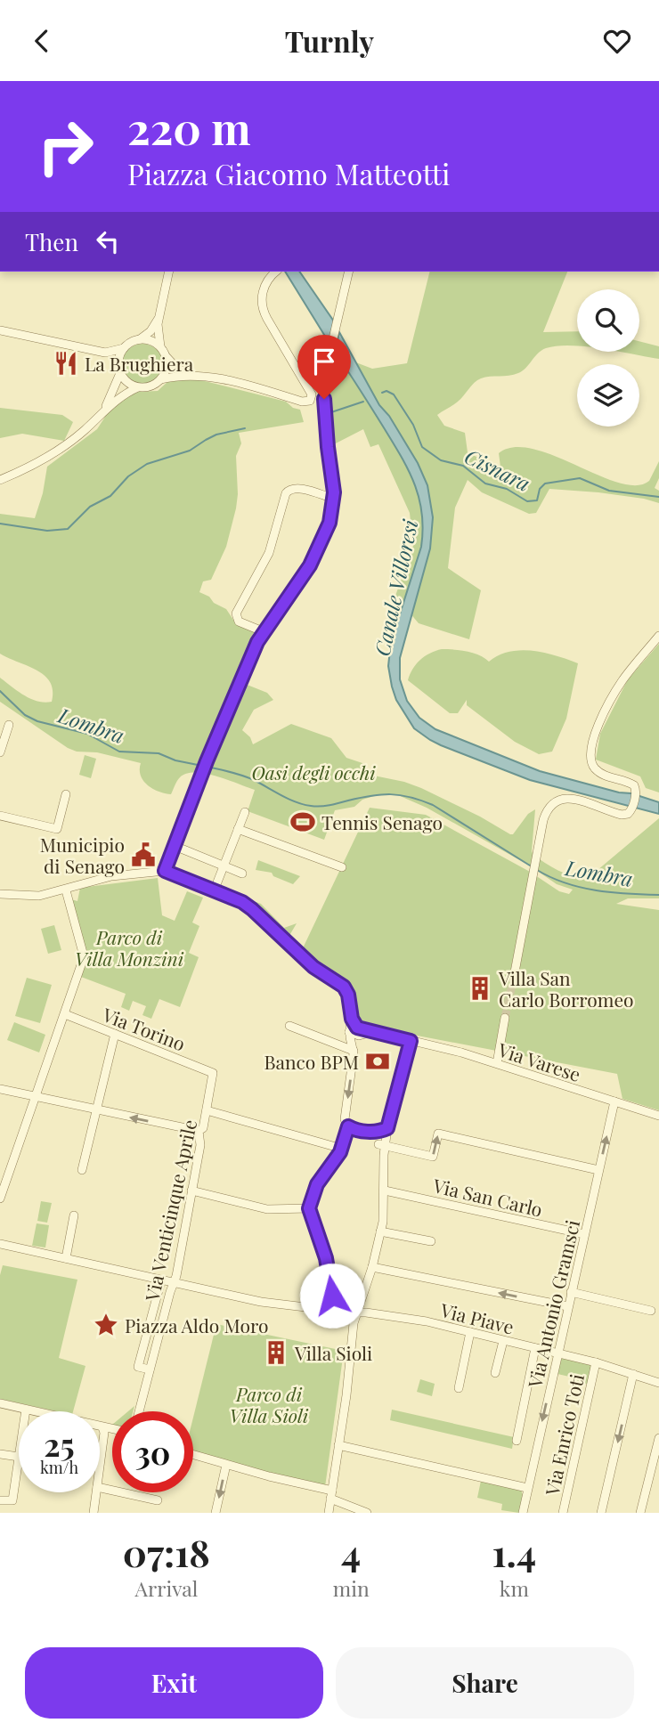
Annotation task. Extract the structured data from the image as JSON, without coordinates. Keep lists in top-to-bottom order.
{
  "streets": {
    "street": [
      "Via Torino",
      "Via Varese",
      "Via San Carlo",
      "Via Venticinque Aprile",
      "Via Antonio Gramsci",
      "Via Piave",
      "Via Enrico Toti"
    ]
  },
  "crossings": [
    ["Via Torino", "Via Venticinque Aprile"],
    ["Via Varese", "Via Antonio Gramsci"],
    ["Via San Carlo", "Via Antonio Gramsci"],
    ["Via Venticinque Aprile", "Via Piave"],
    ["Via Antonio Gramsci", "Via Piave"],
    ["Via Piave", "Via Enrico Toti"]
  ],
  "water": ["Cisnara", "Canale Villoresi", "Lombra"],
  "parks": ["Oasi degli occhi", "Parco di Villa Monzini", "Parco di Villa Sioli"],
  "places": {
    "restaurant": ["La Brughiera"],
    "sports": ["Tennis Senago"],
    "public building": ["Municipio di Senago"],
    "building": ["Villa San Carlo Borromeo", "Villa Sioli"],
    "bank": ["Banco BPM"],
    "place": ["Piazza Aldo Moro"]
  },
  "page": {
    "header": "Turnly",
    "turn": ["220 m", "Piazza Giacomo Matteotti"],
    "then": "Then",
    "speed": "25 km/h",
    "limit": "30",
    "eta": [
      "07:18",
      "Arrival",
      "4",
      "min",
      "1.4",
      "km"
    ],
    "buttons": ["Exit", "Share"]
  }
}
